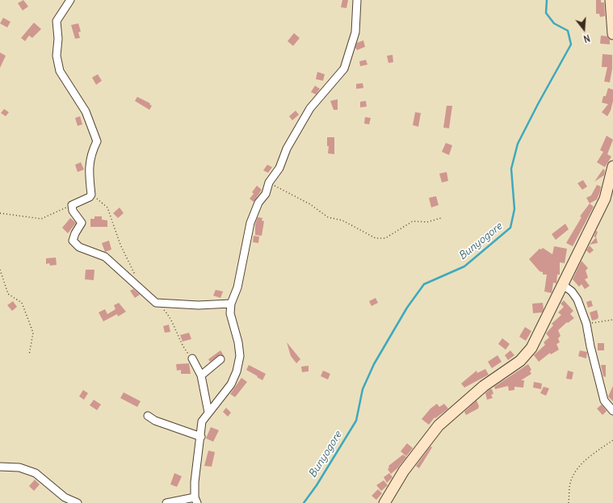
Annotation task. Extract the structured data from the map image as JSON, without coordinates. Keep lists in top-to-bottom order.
{
  "water": ["Bunyogore"],
  "north": "bottom"
}
